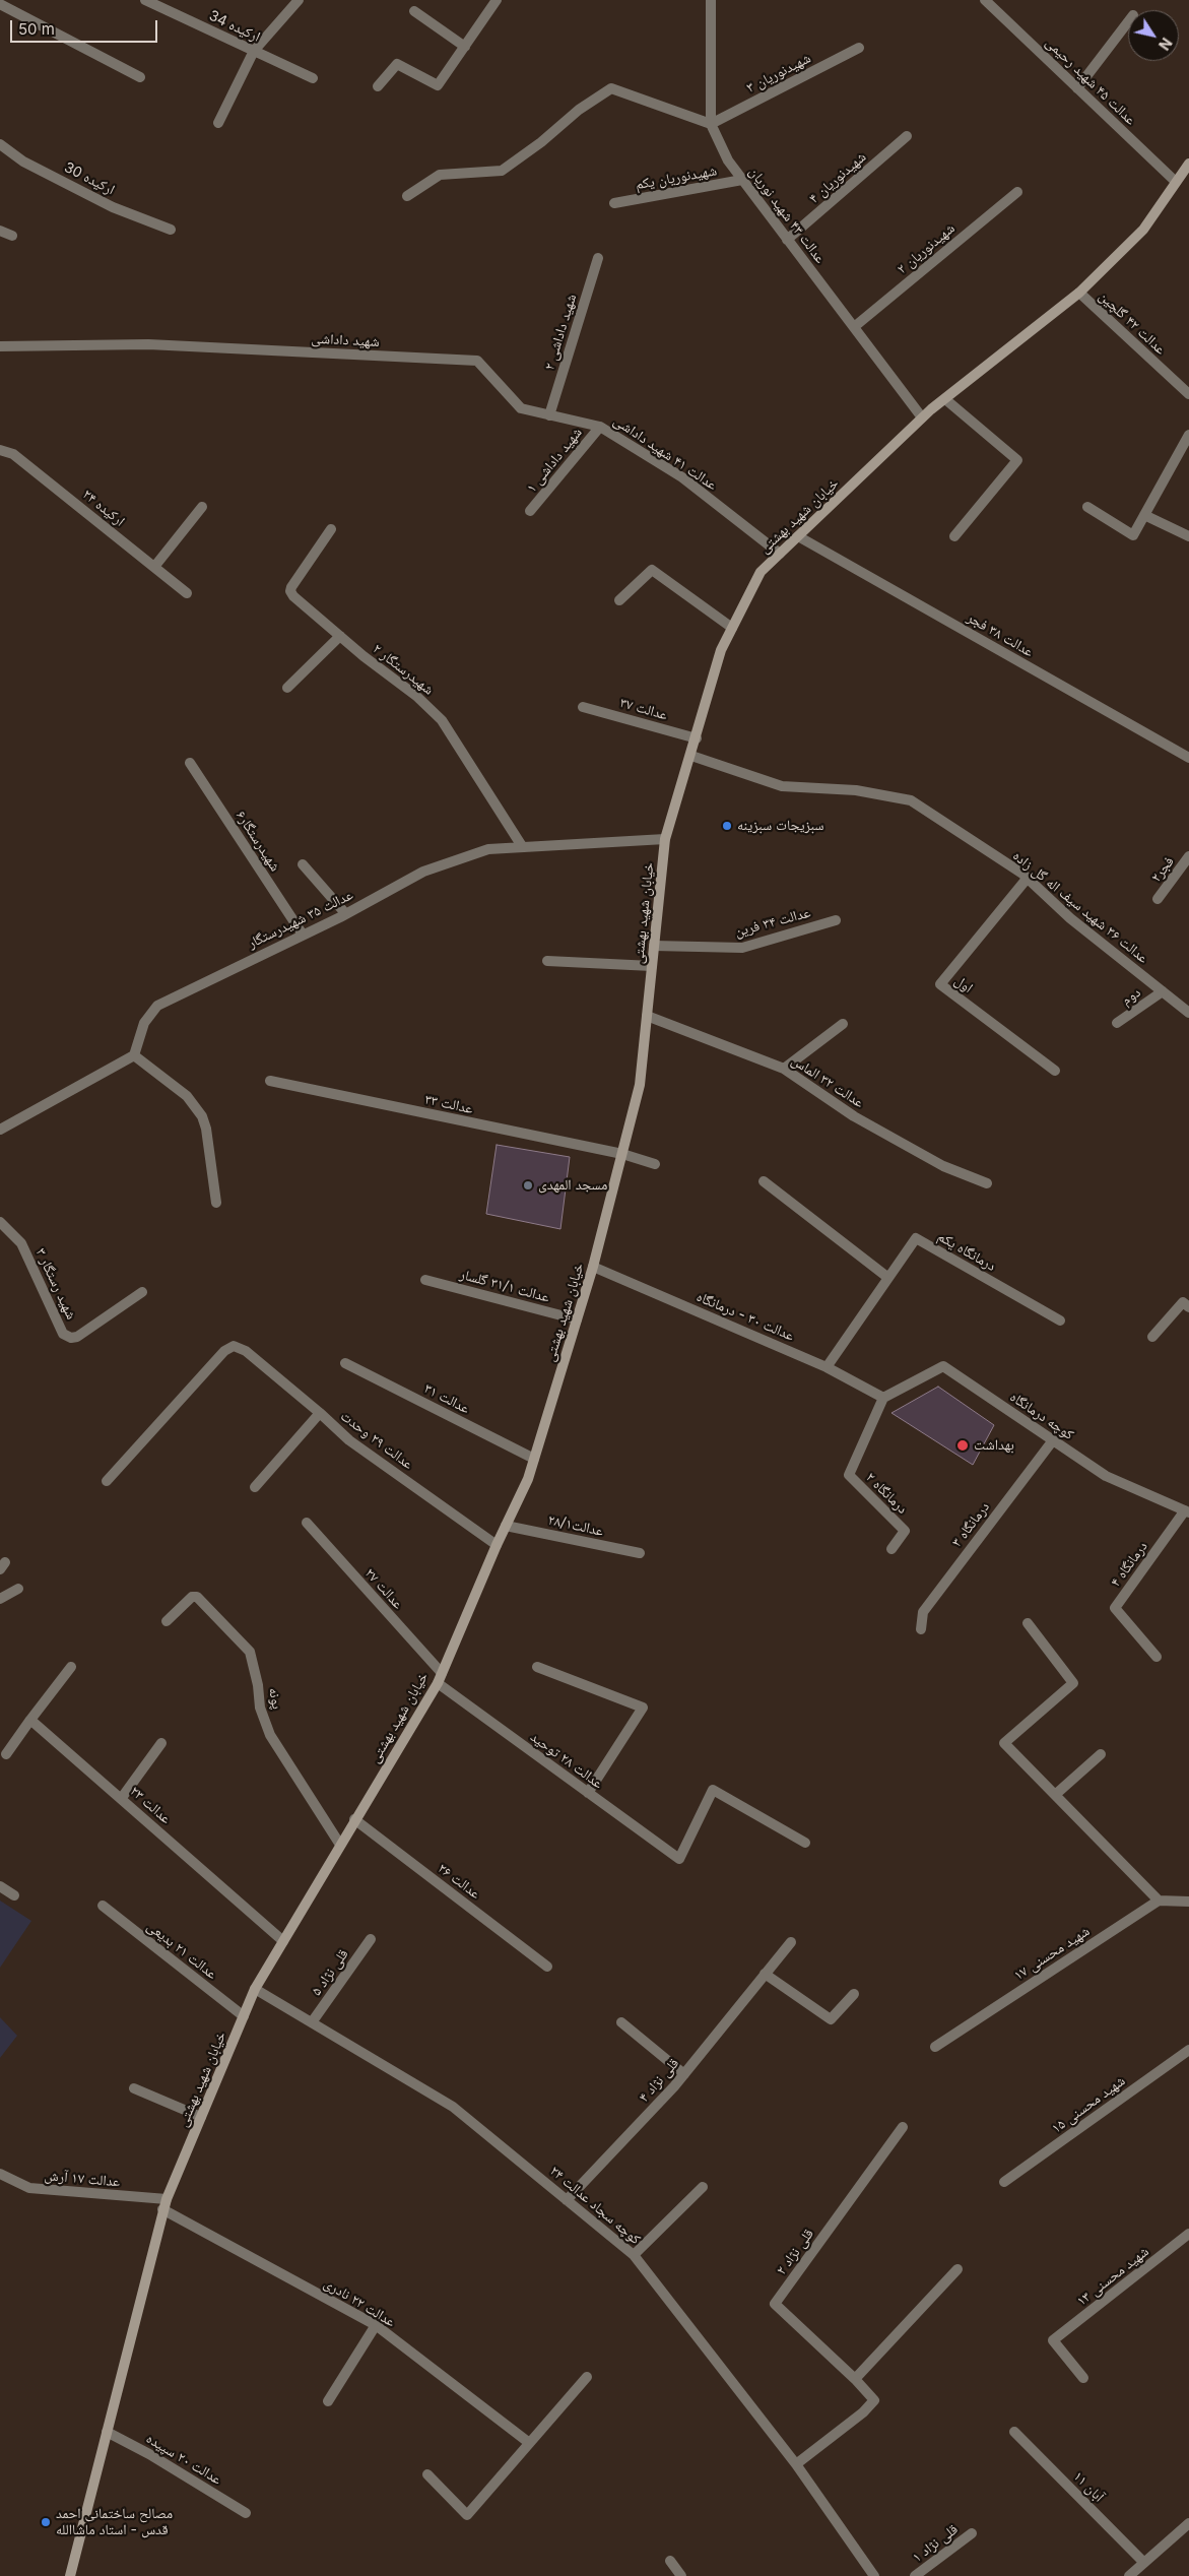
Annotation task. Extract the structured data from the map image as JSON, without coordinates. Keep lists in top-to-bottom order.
{
  "streets": {
    "main road": ["خیابان شهید بهشتی"],
    "street": [
      "ارکیده 34",
      "شهیدنوریان ۳",
      "عدالت ۴۵ شهید رحیمی",
      "شهیدنوریان یکم",
      "شهیدنوریان ۴",
      "ارکیده 30",
      "عدالت ۴۳ شهید نوریان",
      "شهیدنوریان ۲",
      "عدالت ۴۲ گلچین",
      "شهید داداشی ۲",
      "شهید داداشی",
      "عدالت ۴۱ شهید داداشی",
      "شهید داداشی ۱",
      "ارکیده ۲۴",
      "عدالت ۳۸ فجر",
      "شهیدرستگار ۲",
      "عدالت ۳۷",
      "شهیدرستگار۶",
      "فجر۲",
      "عدالت ۳۶ شهید سیف اله گل زاده",
      "عدالت ۳۵ شهیدرستگار",
      "عدالت ۳۴ فرین",
      "اول",
      "دوم",
      "عدالت ۳۲ الماس",
      "عدالت ۳۳",
      "درمانگاه یکم",
      "شهید رستگار ۳",
      "عدالت ۳۱/۱ گلسار",
      "عدالت ۳۰ - درمانگاه",
      "عدالت ۳۱",
      "کوچه درمانگاه",
      "عدالت ۲۹ وحدت",
      "درمانگاه ۲",
      "درمانگاه ۳",
      "عدالت۲۸/۱",
      "درمانگاه ۴",
      "عدالت ۲۷",
      "پونه",
      "عدالت ۲۸ توحید",
      "عدالت ۲۳",
      "عدالت ۲۶",
      "عدالت ۲۱ بدیعی",
      "شهید محسنی ۱۷",
      "قلی نژاد ۵",
      "قلی نژاد ۴",
      "شهید محسنی ۱۵",
      "عدالت ۱۷ آرش",
      "کوچه سجاد عدالت ۲۴",
      "قلی نژاد ۲",
      "شهید محسنی ۱۳",
      "عدالت ۲۲ نادری",
      "عدالت ۲۰ سپیده",
      "آبان ۱۱",
      "قلی نژاد ۱"
    ]
  },
  "crossings": [
    ["شهیدنوریان ۳", "عدالت ۴۳ شهید نوریان"],
    ["عدالت ۴۵ شهید رحیمی", "خیابان شهید بهشتی"],
    ["شهیدنوریان یکم", "عدالت ۴۳ شهید نوریان"],
    ["شهیدنوریان ۴", "عدالت ۴۳ شهید نوریان"],
    ["عدالت ۴۳ شهید نوریان", "شهیدنوریان ۲"],
    ["عدالت ۴۳ شهید نوریان", "خیابان شهید بهشتی"],
    ["عدالت ۴۲ گلچین", "خیابان شهید بهشتی"],
    ["شهید داداشی ۲", "عدالت ۴۱ شهید داداشی"],
    ["شهید داداشی", "عدالت ۴۱ شهید داداشی"],
    ["عدالت ۴۱ شهید داداشی", "شهید داداشی ۱"],
    ["عدالت ۴۱ شهید داداشی", "خیابان شهید بهشتی"],
    ["خیابان شهید بهشتی", "عدالت ۳۸ فجر"],
    ["خیابان شهید بهشتی", "عدالت ۳۷"],
    ["خیابان شهید بهشتی", "عدالت ۳۶ شهید سیف اله گل زاده"],
    ["خیابان شهید بهشتی", "عدالت ۳۵ شهیدرستگار"],
    ["خیابان شهید بهشتی", "عدالت ۳۴ فرین"],
    ["خیابان شهید بهشتی", "عدالت ۳۲ الماس"],
    ["خیابان شهید بهشتی", "عدالت ۳۳"],
    ["خیابان شهید بهشتی", "عدالت ۳۱/۱ گلسار"],
    ["خیابان شهید بهشتی", "عدالت ۳۰ - درمانگاه"],
    ["خیابان شهید بهشتی", "عدالت ۳۱"],
    ["خیابان شهید بهشتی", "عدالت ۲۹ وحدت"],
    ["خیابان شهید بهشتی", "عدالت۲۸/۱"],
    ["خیابان شهید بهشتی", "عدالت ۲۷"],
    ["خیابان شهید بهشتی", "پونه"],
    ["خیابان شهید بهشتی", "عدالت ۲۸ توحید"],
    ["خیابان شهید بهشتی", "عدالت ۲۳"],
    ["خیابان شهید بهشتی", "عدالت ۲۶"],
    ["خیابان شهید بهشتی", "عدالت ۲۱ بدیعی"],
    ["خیابان شهید بهشتی", "عدالت ۱۷ آرش"],
    ["خیابان شهید بهشتی", "کوچه سجاد عدالت ۲۴"],
    ["خیابان شهید بهشتی", "عدالت ۲۲ نادری"],
    ["خیابان شهید بهشتی", "عدالت ۲۰ سپیده"],
    ["شهیدرستگار ۲", "عدالت ۳۵ شهیدرستگار"],
    ["شهیدرستگار۶", "عدالت ۳۵ شهیدرستگار"],
    ["عدالت ۳۶ شهید سیف اله گل زاده", "اول"],
    ["عدالت ۳۶ شهید سیف اله گل زاده", "دوم"],
    ["درمانگاه یکم", "عدالت ۳۰ - درمانگاه"],
    ["عدالت ۳۰ - درمانگاه", "کوچه درمانگاه"],
    ["عدالت ۳۰ - درمانگاه", "درمانگاه ۲"],
    ["کوچه درمانگاه", "درمانگاه ۲"],
    ["کوچه درمانگاه", "درمانگاه ۳"],
    ["کوچه درمانگاه", "درمانگاه ۴"],
    ["قلی نژاد ۵", "کوچه سجاد عدالت ۲۴"],
    ["قلی نژاد ۴", "کوچه سجاد عدالت ۲۴"],
    ["عدالت ۱۷ آرش", "عدالت ۲۲ نادری"],
    ["کوچه سجاد عدالت ۲۴", "قلی نژاد ۲"]
  ],
  "places": [
    "سبزیجات سبزینه",
    "مسجد المهدی",
    "بهداشت",
    "مصالح ساختمانی احمد قدس - استاد ماشاالله"
  ],
  "scale_bar": "50 m",
  "north": "bottom right"
}
